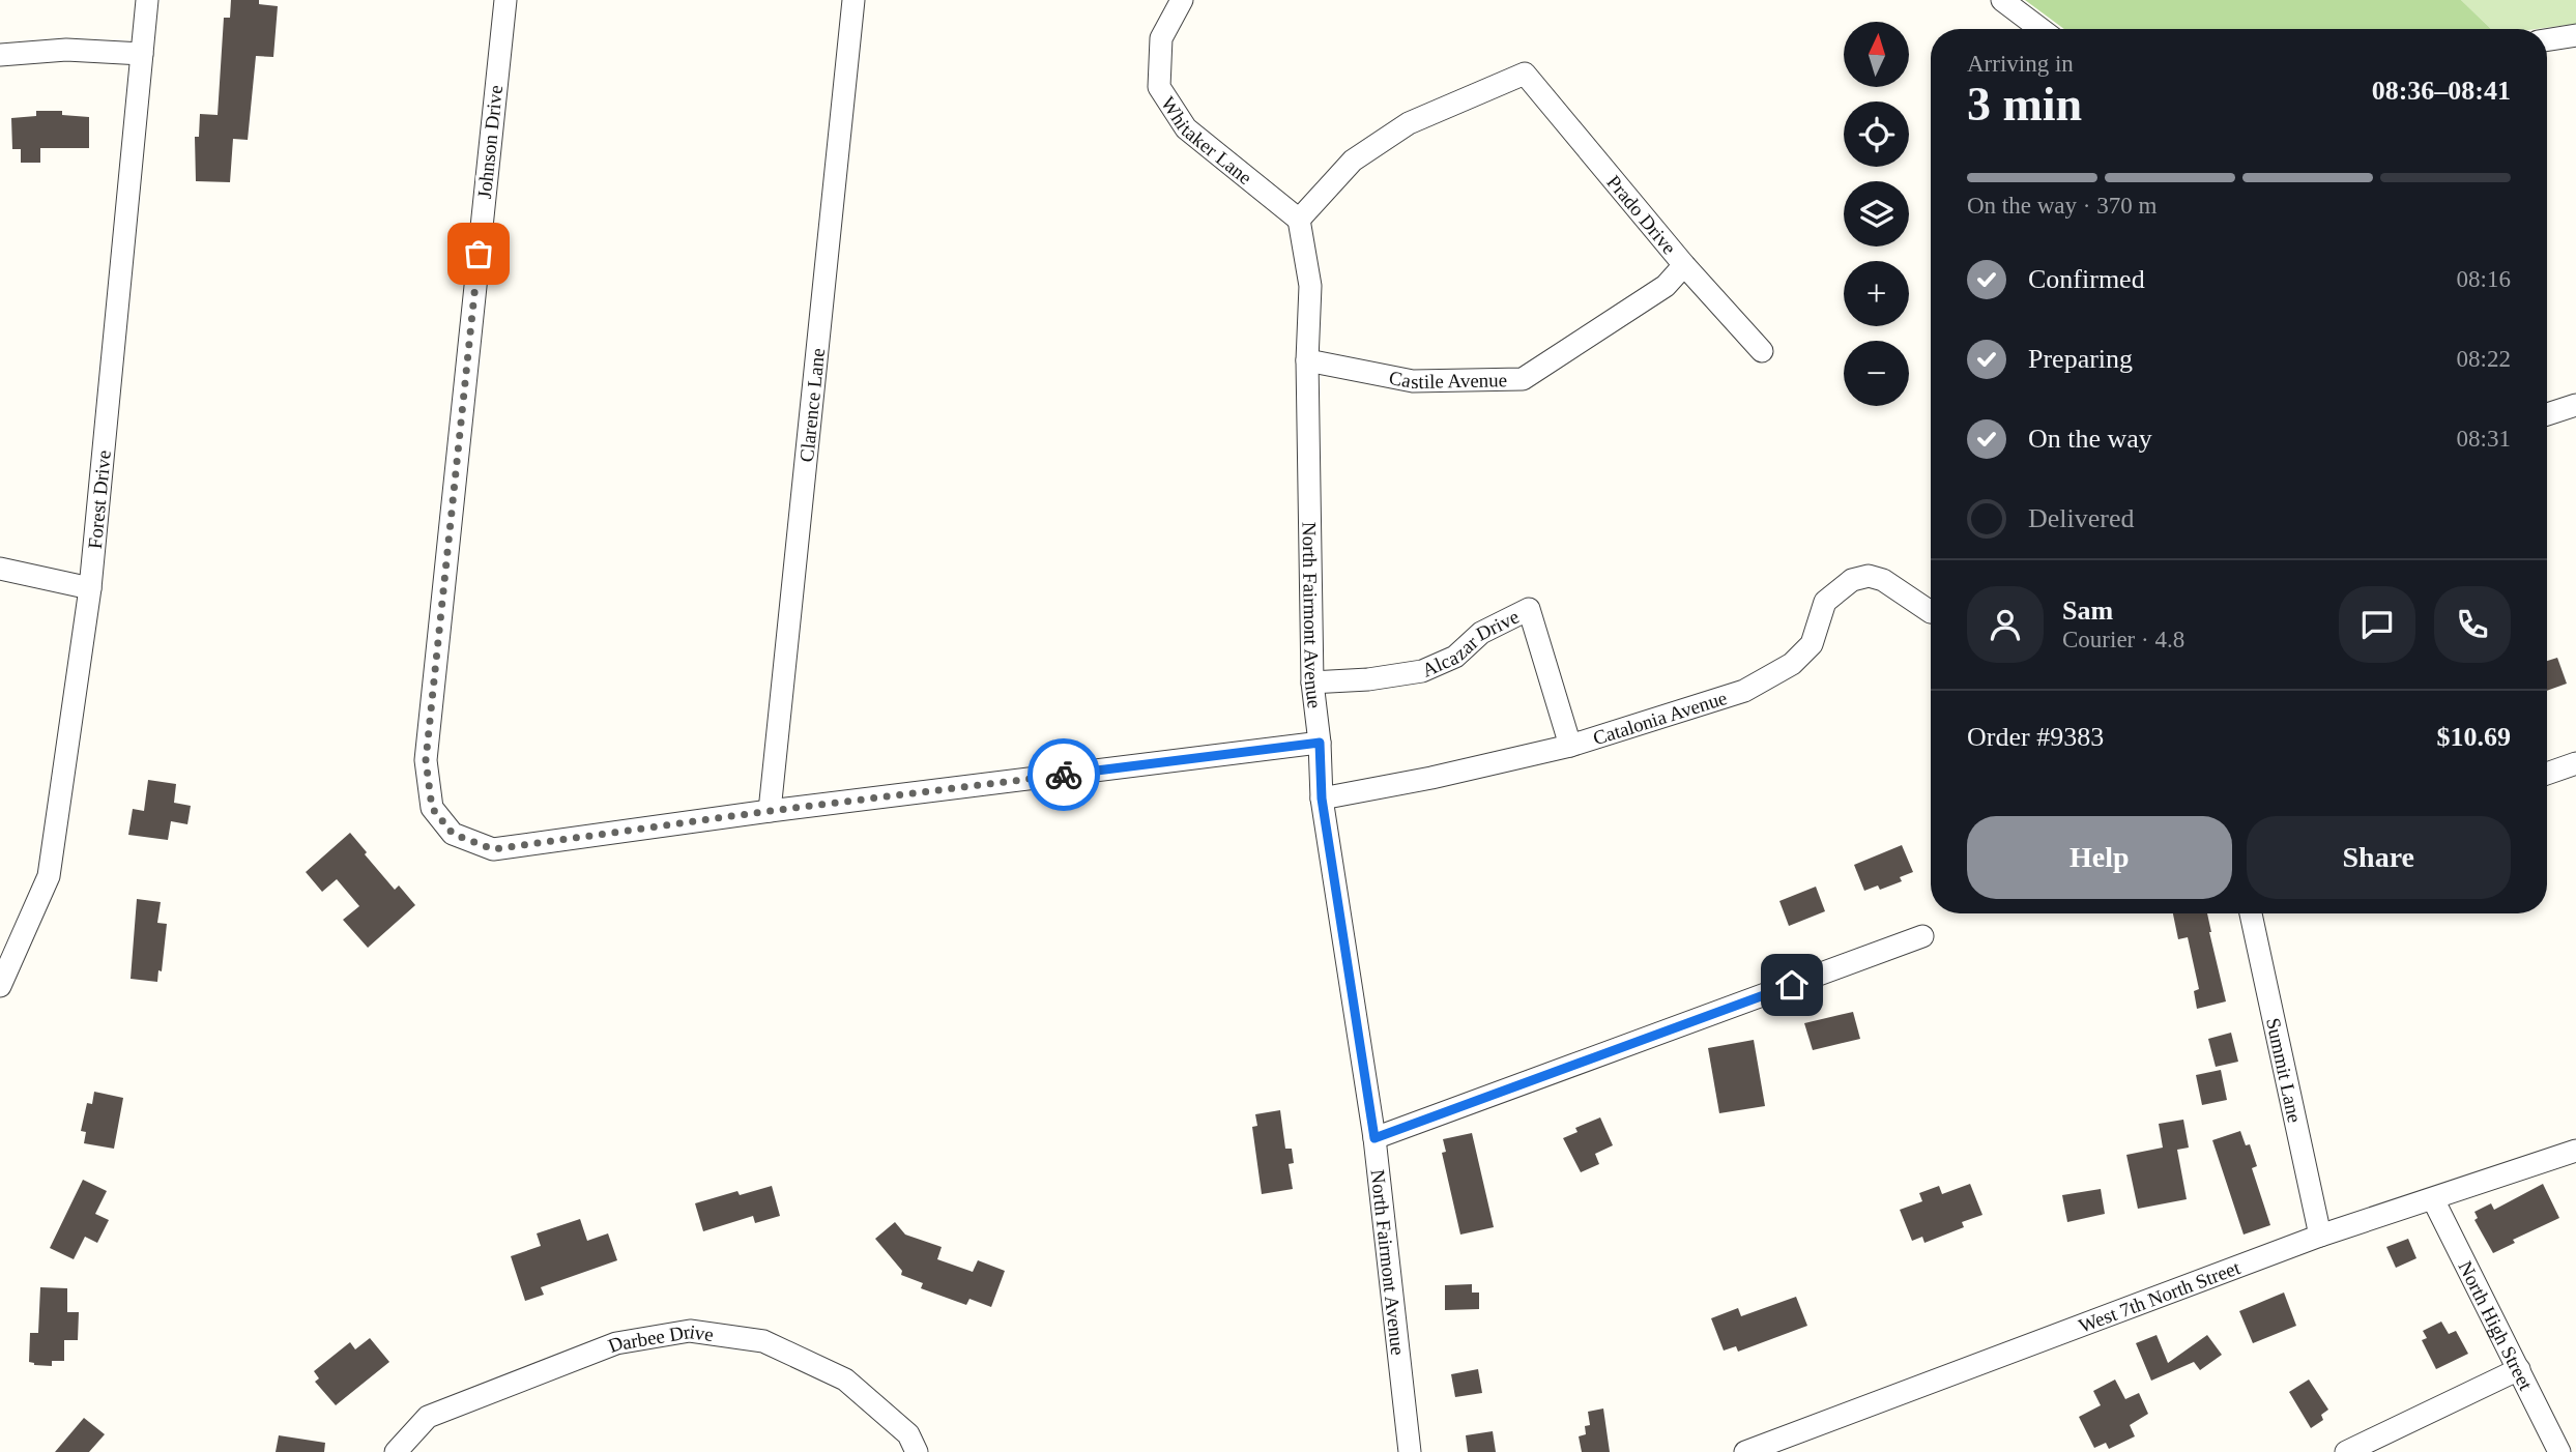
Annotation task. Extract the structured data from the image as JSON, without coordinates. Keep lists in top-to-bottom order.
{
  "streets": {
    "street": [
      "Whitaker Lane",
      "Johnson Drive",
      "Prado Drive",
      "Castile Avenue",
      "Clarence Lane",
      "Forest Drive",
      "North Fairmont Avenue",
      "Alcazar Drive",
      "Catalonia Avenue",
      "Summit Lane",
      "West 7th North Street",
      "North High Street",
      "Darbee Drive"
    ]
  },
  "crossings": [
    ["Whitaker Lane", "Prado Drive"],
    ["Whitaker Lane", "North Fairmont Avenue"],
    ["Johnson Drive", "Clarence Lane"],
    ["Johnson Drive", "North Fairmont Avenue"],
    ["Prado Drive", "Castile Avenue"],
    ["Prado Drive", "North Fairmont Avenue"],
    ["Castile Avenue", "North Fairmont Avenue"],
    ["North Fairmont Avenue", "Alcazar Drive"],
    ["North Fairmont Avenue", "Catalonia Avenue"],
    ["Alcazar Drive", "Catalonia Avenue"],
    ["Summit Lane", "West 7th North Street"],
    ["West 7th North Street", "North High Street"]
  ],
  "north": "top",
  "page": {
    "map_buttons": ["+", "−"],
    "heading": ["3 min", "Arriving in", "08:36–08:41"],
    "panel": [
      "Sam",
      "Courier · 4.8",
      "Order #9383",
      "$10.69"
    ],
    "bar": "On the way · 370 m",
    "list": [
      ["Confirmed", "08:16"],
      ["Preparing", "08:22"],
      ["On the way", "08:31"],
      "Delivered"
    ],
    "buttons": ["Help", "Share"]
  }
}
